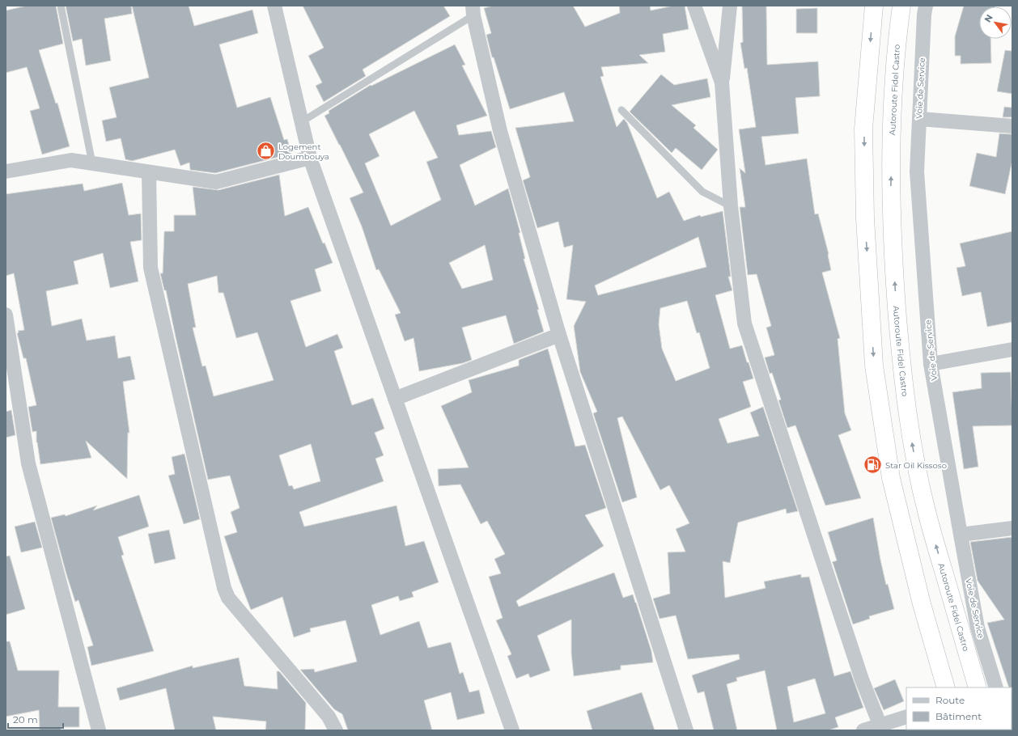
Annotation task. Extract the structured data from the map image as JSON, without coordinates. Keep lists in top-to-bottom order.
{
  "streets": {
    "highway": ["Autoroute Fidel Castro"],
    "street": ["Voie de Service"]
  },
  "places": {
    "shop": ["Logement Doumbouya"],
    "fuel station": ["Star Oil Kissoso"]
  },
  "legend": ["Route", "Bâtiment"],
  "scale_bar": "20 m",
  "north": "top left"
}
